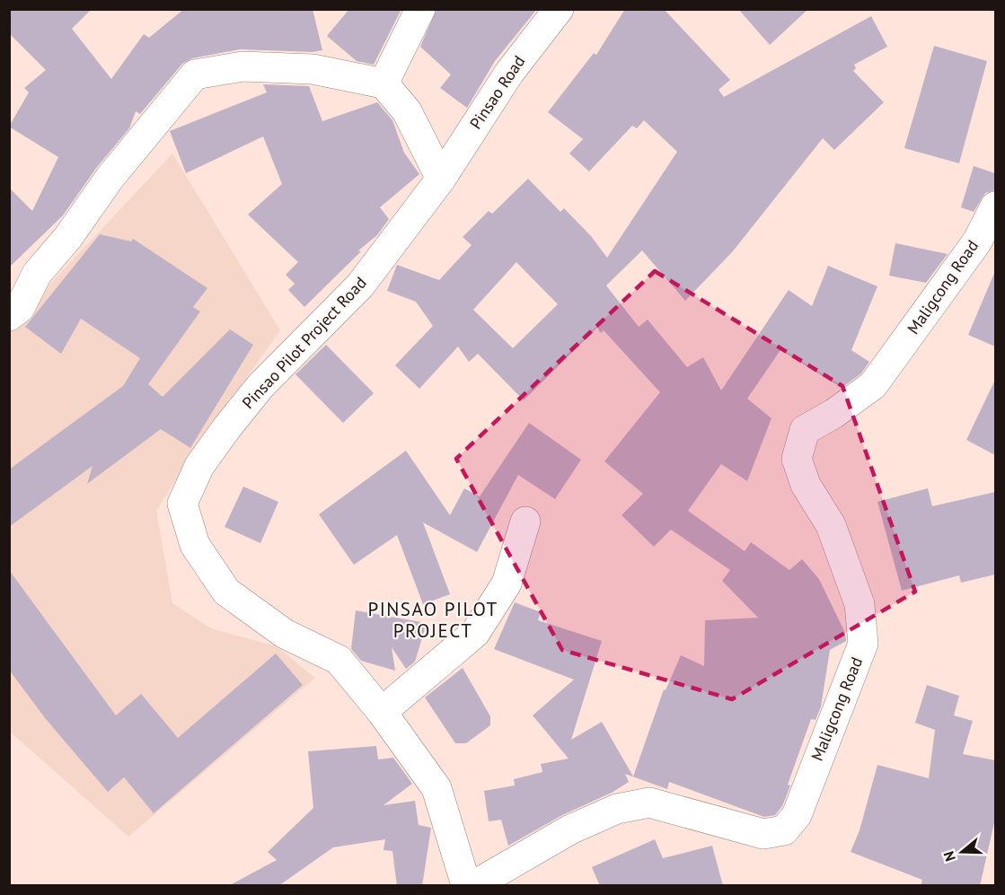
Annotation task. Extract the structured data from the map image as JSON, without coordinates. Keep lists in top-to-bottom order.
{
  "streets": {
    "street": ["Pinsao Road", "Maligcong Road", "Pinsao Pilot Project Road"]
  },
  "crossings": [
    ["Pinsao Road", "Pinsao Pilot Project Road"]
  ],
  "districts": ["PINSAO PILOT PROJECT"],
  "north": "left"
}
